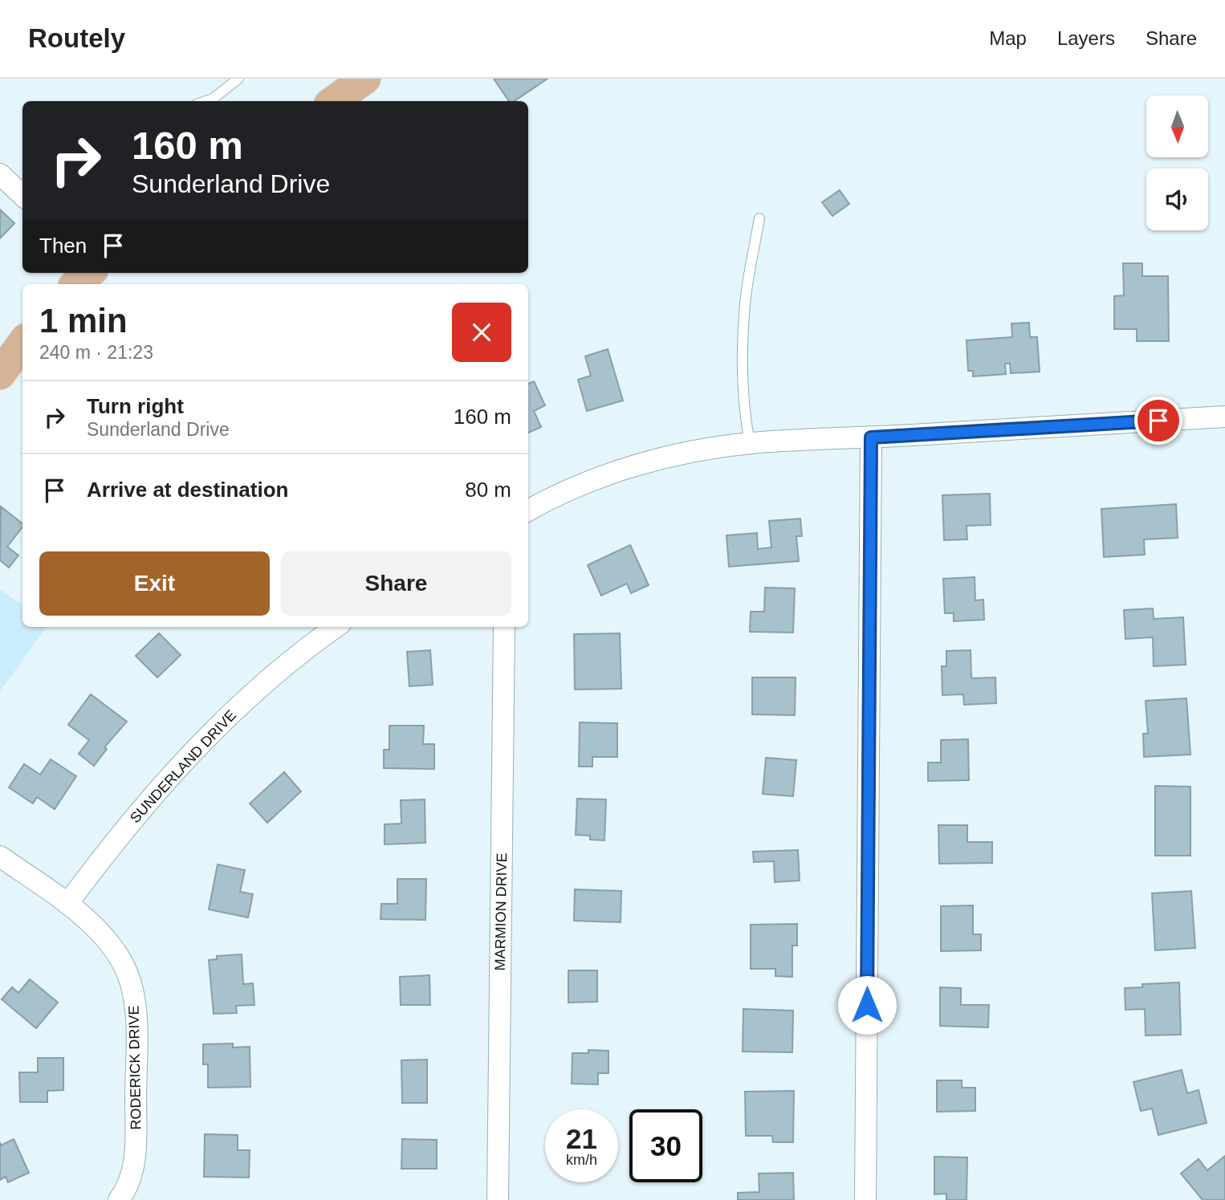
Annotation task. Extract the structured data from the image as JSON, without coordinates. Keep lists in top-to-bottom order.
{
  "streets": {
    "street": ["SUNDERLAND DRIVE", "MARMION DRIVE", "RODERICK DRIVE"]
  },
  "crossings": [
    ["SUNDERLAND DRIVE", "RODERICK DRIVE"]
  ],
  "north": "bottom",
  "page": {
    "header": "Routely",
    "nav": ["Map", "Layers", "Share"],
    "turn": ["160 m", "Sunderland Drive"],
    "then": "Then",
    "heading": ["1 min", "240 m · 21:23"],
    "list": [
      {
        "name": "Turn right",
        "note": "Sunderland Drive",
        "value": "160 m"
      },
      {
        "name": "Arrive at destination",
        "value": "80 m"
      }
    ],
    "buttons": ["Exit", "Share"],
    "speed": "21 km/h",
    "limit": "30"
  }
}
